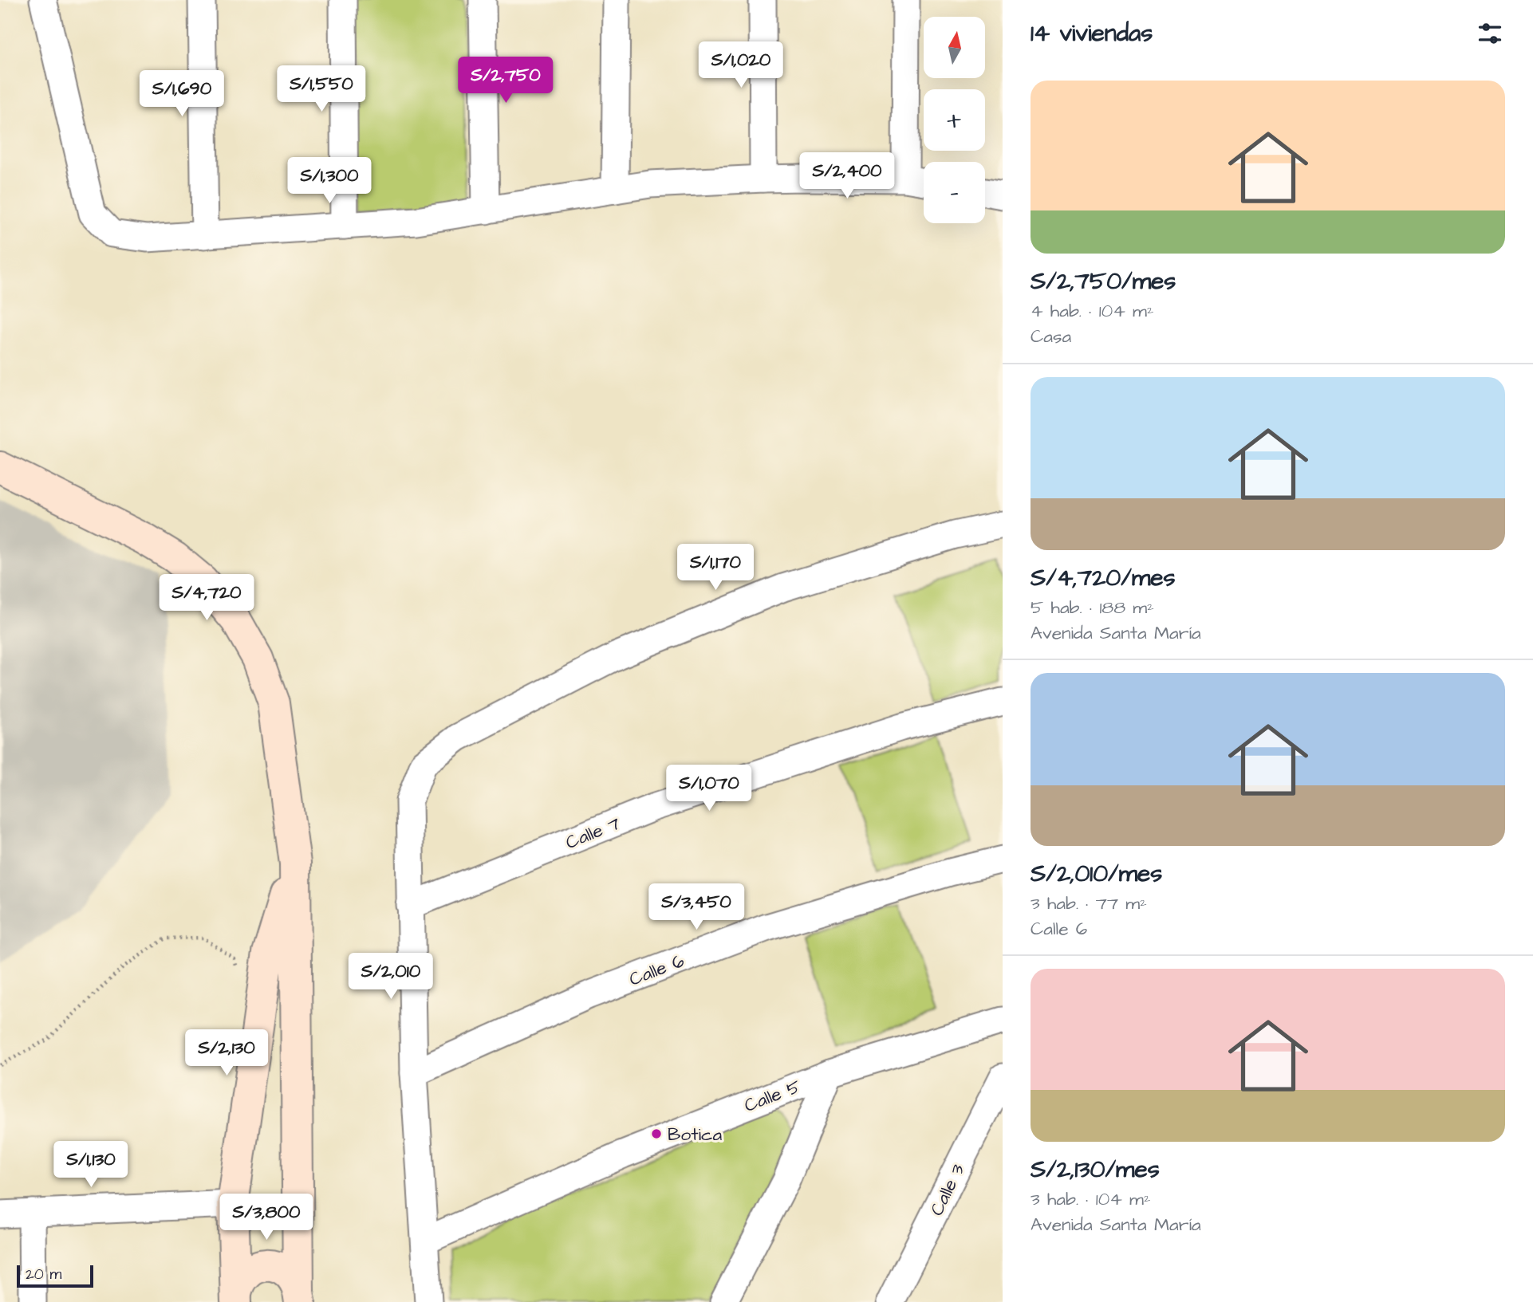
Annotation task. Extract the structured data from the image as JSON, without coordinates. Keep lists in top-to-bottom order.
{
  "streets": {
    "street": [
      "Calle 7",
      "Calle 6",
      "Calle 5",
      "Calle 3"
    ]
  },
  "places": ["Botica"],
  "scale_bar": "20 m",
  "north": "top",
  "page": {
    "heading": "14 viviendas",
    "map_buttons": ["+", "−"],
    "price": [
      "S/1,020",
      "S/2,750",
      "S/1,550",
      "S/1,690",
      "S/2,400",
      "S/1,300",
      "S/1,170",
      "S/4,720",
      "S/1,070",
      "S/3,450",
      "S/2,010",
      "S/2,130",
      "S/1,130",
      "S/3,800"
    ],
    "list": [
      {
        "name": "S/2,750/mes",
        "note": "4 hab. · 104 m² · Casa"
      },
      {
        "name": "S/4,720/mes",
        "note": "5 hab. · 188 m² · Avenida Santa María"
      },
      {
        "name": "S/2,010/mes",
        "note": "3 hab. · 77 m² · Calle 6"
      },
      {
        "name": "S/2,130/mes",
        "note": "3 hab. · 104 m² · Avenida Santa María"
      }
    ],
    "scale": "20 m"
  }
}
